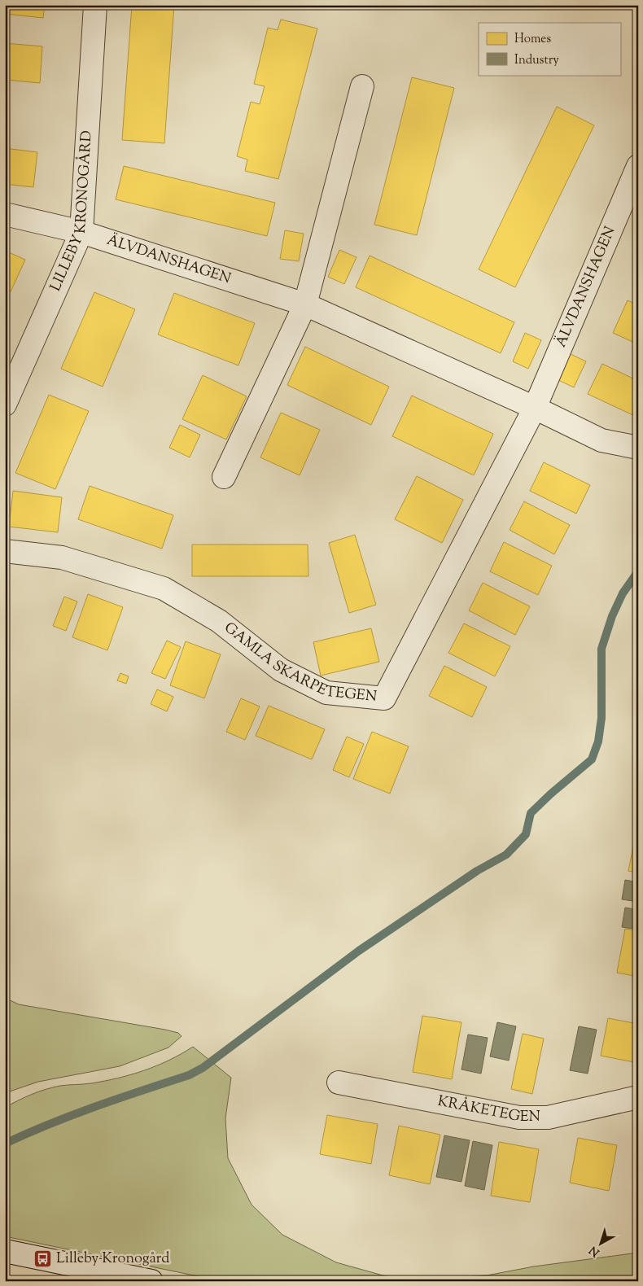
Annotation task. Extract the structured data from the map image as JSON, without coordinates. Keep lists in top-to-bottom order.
{
  "streets": {
    "street": [
      "LILLEBY KRONOGÅRD",
      "ÄLVDANSHAGEN",
      "GAMLA SKARPETEGEN",
      "KRÅKETEGEN"
    ]
  },
  "crossings": [
    ["LILLEBY KRONOGÅRD", "ÄLVDANSHAGEN"],
    ["ÄLVDANSHAGEN", "GAMLA SKARPETEGEN"]
  ],
  "places": {
    "bus stop": ["Lilleby Kronogård"]
  },
  "legend": ["Homes", "Industry"],
  "north": "bottom left"
}
